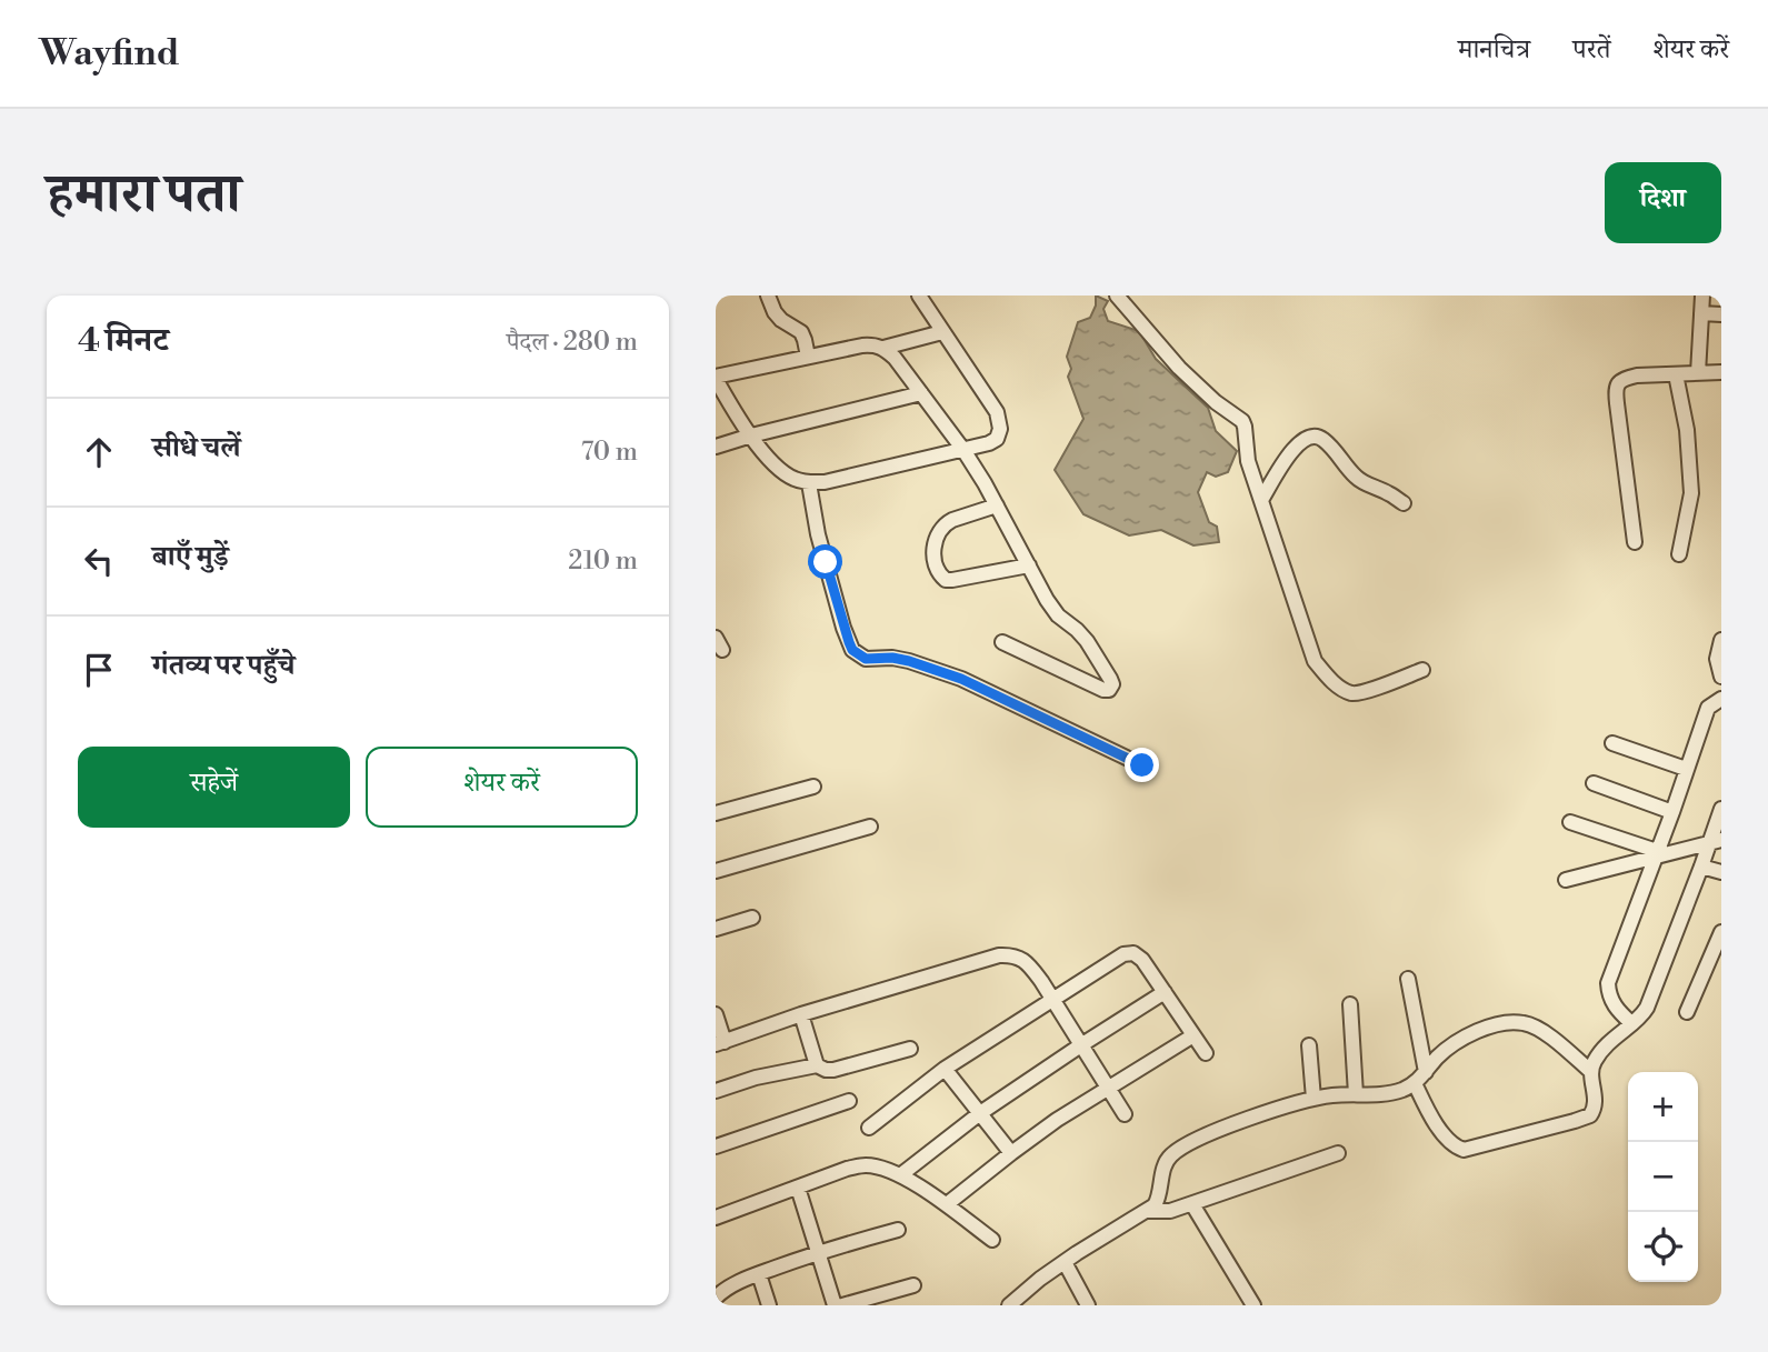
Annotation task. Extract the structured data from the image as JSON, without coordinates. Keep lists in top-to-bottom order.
{
  "page": {
    "header": "Wayfind",
    "nav": ["मानचित्र", "परतें", "शेयर करें"],
    "title": "हमारा पता",
    "buttons": [
      "दिशा",
      ["सहेजें", "शेयर करें"]
    ],
    "heading": ["4 मिनट", "पैदल · 280 m"],
    "list": [
      ["सीधे चलें", "70 m"],
      ["बाएँ मुड़ें", "210 m"],
      "गंतव्य पर पहुँचे"
    ],
    "map_buttons": ["+", "−"]
  }
}
